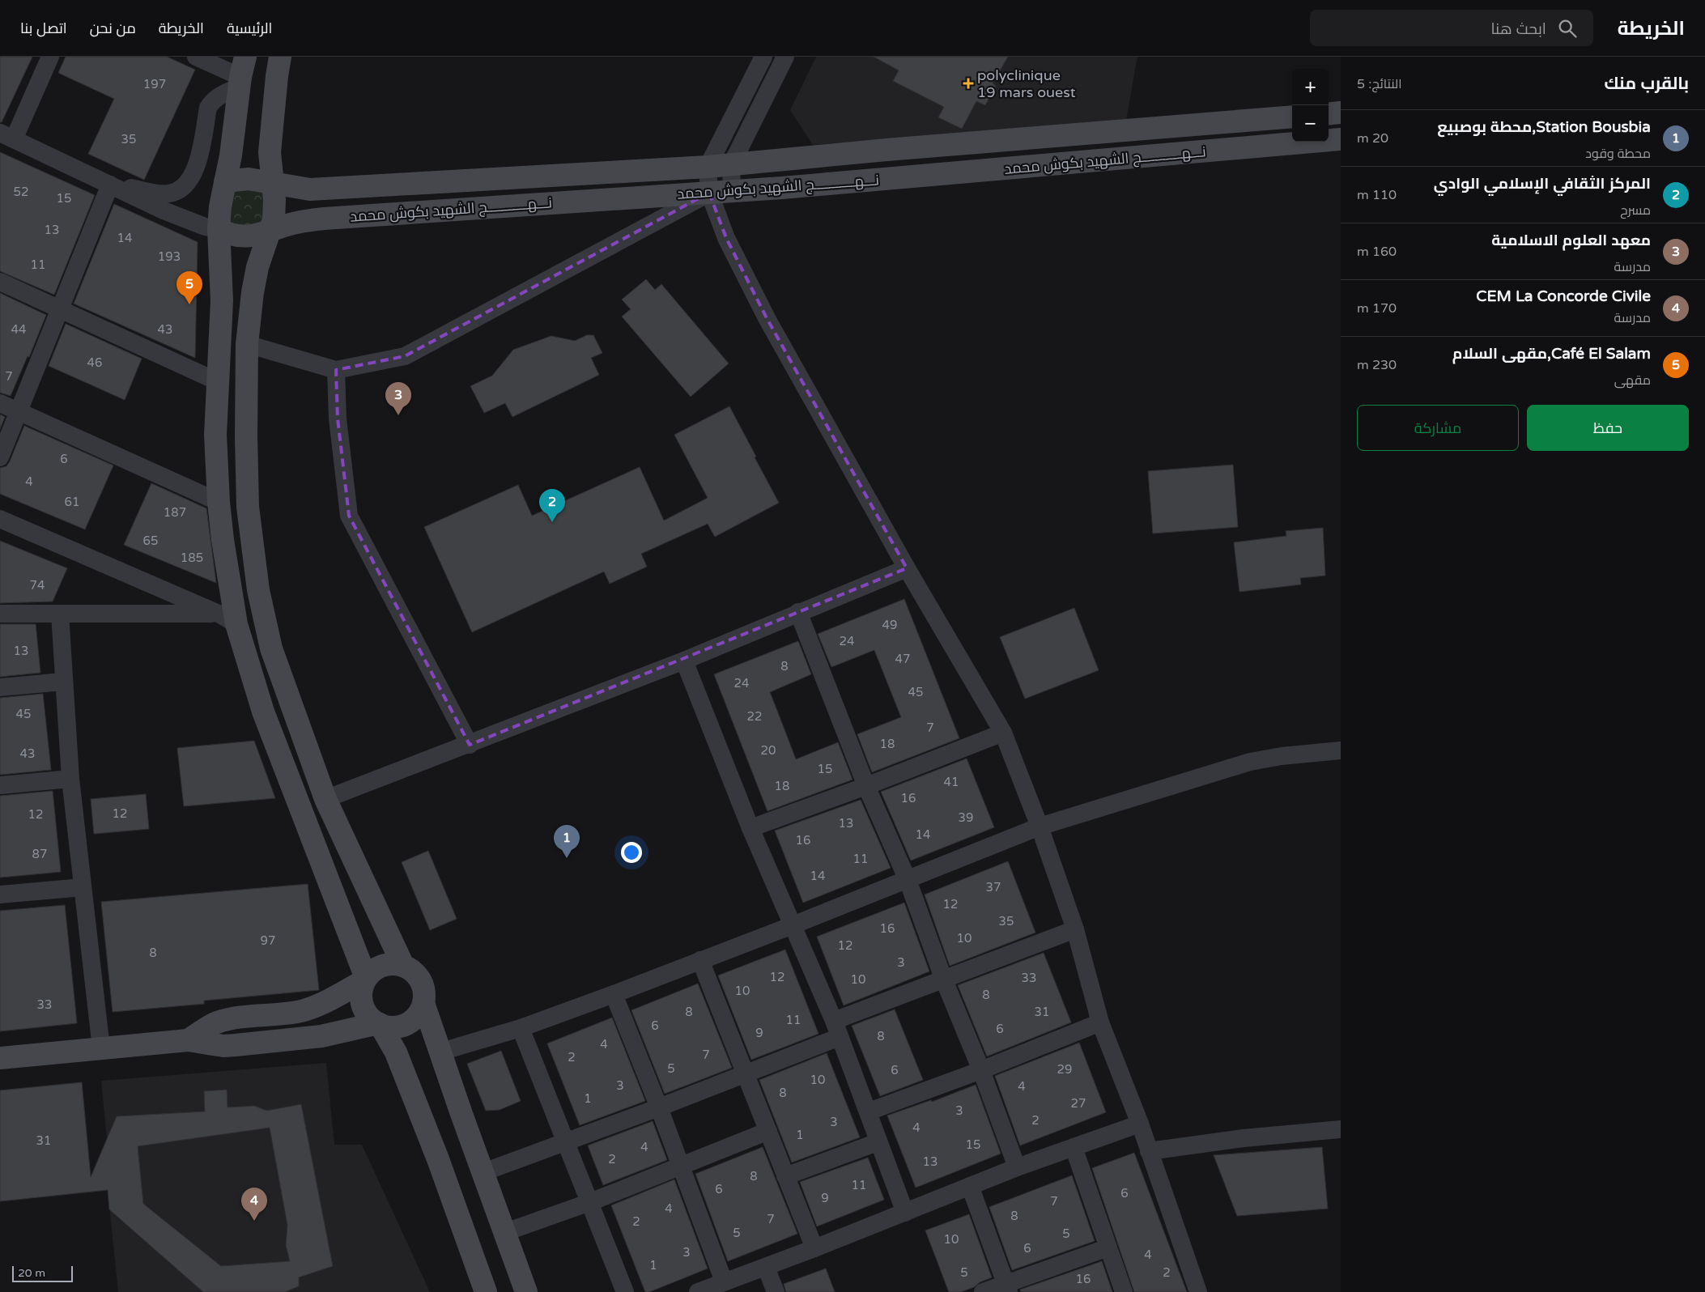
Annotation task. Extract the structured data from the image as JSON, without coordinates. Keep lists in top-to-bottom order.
{
  "streets": {
    "street": ["نـــهـــــــــــج الشهيد بكوش محمد"]
  },
  "places": {
    "health": ["polyclinique 19 mars ouest"]
  },
  "house_numbers": [
    "197",
    "35",
    "52",
    "15",
    "13",
    "14",
    "193",
    "11",
    "44",
    "43",
    "46",
    "7",
    "6",
    "4",
    "61",
    "187",
    "65",
    "185",
    "74",
    "49",
    "24",
    "13",
    "47",
    "8",
    "24",
    "45",
    "45",
    "22",
    "7",
    "18",
    "20",
    "43",
    "15",
    "41",
    "18",
    "16",
    "12",
    "12",
    "39",
    "13",
    "14",
    "16",
    "87",
    "11",
    "14",
    "37",
    "12",
    "35",
    "16",
    "10",
    "97",
    "12",
    "8",
    "3",
    "12",
    "33",
    "10",
    "10",
    "8",
    "33",
    "8",
    "31",
    "11",
    "6",
    "6",
    "9",
    "8",
    "4",
    "7",
    "2",
    "5",
    "29",
    "6",
    "10",
    "3",
    "4",
    "8",
    "1",
    "27",
    "3",
    "2",
    "3",
    "4",
    "1",
    "31",
    "15",
    "4",
    "2",
    "13",
    "8",
    "11",
    "6",
    "6",
    "9",
    "7",
    "4",
    "8",
    "7",
    "2",
    "5",
    "5",
    "10",
    "6",
    "3",
    "4",
    "1",
    "5",
    "2",
    "16"
  ],
  "scale_bar": "20 m",
  "page": {
    "header": "الخريطة",
    "search": "ابحث هنا",
    "nav": [
      "الرئيسية",
      "الخريطة",
      "من نحن",
      "اتصل بنا"
    ],
    "heading": ["بالقرب منك", "النتائج: 5"],
    "map_buttons": ["+", "−"],
    "list": [
      {
        "mark": "1",
        "name": "Station Bousbia,محطة بوصبيع",
        "note": "محطة وقود",
        "value": "20 m"
      },
      {
        "mark": "2",
        "name": "المركز الثقافي الإسلامي الوادي",
        "note": "مسرح",
        "value": "110 m"
      },
      {
        "mark": "3",
        "name": "معهد العلوم الاسلامية",
        "note": "مدرسة",
        "value": "160 m"
      },
      {
        "mark": "4",
        "name": "CEM La Concorde Civile",
        "note": "مدرسة",
        "value": "170 m"
      },
      {
        "mark": "5",
        "name": "Café El Salam,مقهى السلام",
        "note": "مقهى",
        "value": "230 m"
      }
    ],
    "pins": [
      "5",
      "3",
      "2",
      "1",
      "4"
    ],
    "buttons": ["حفظ", "مشاركة"],
    "scale": "20 m"
  }
}
